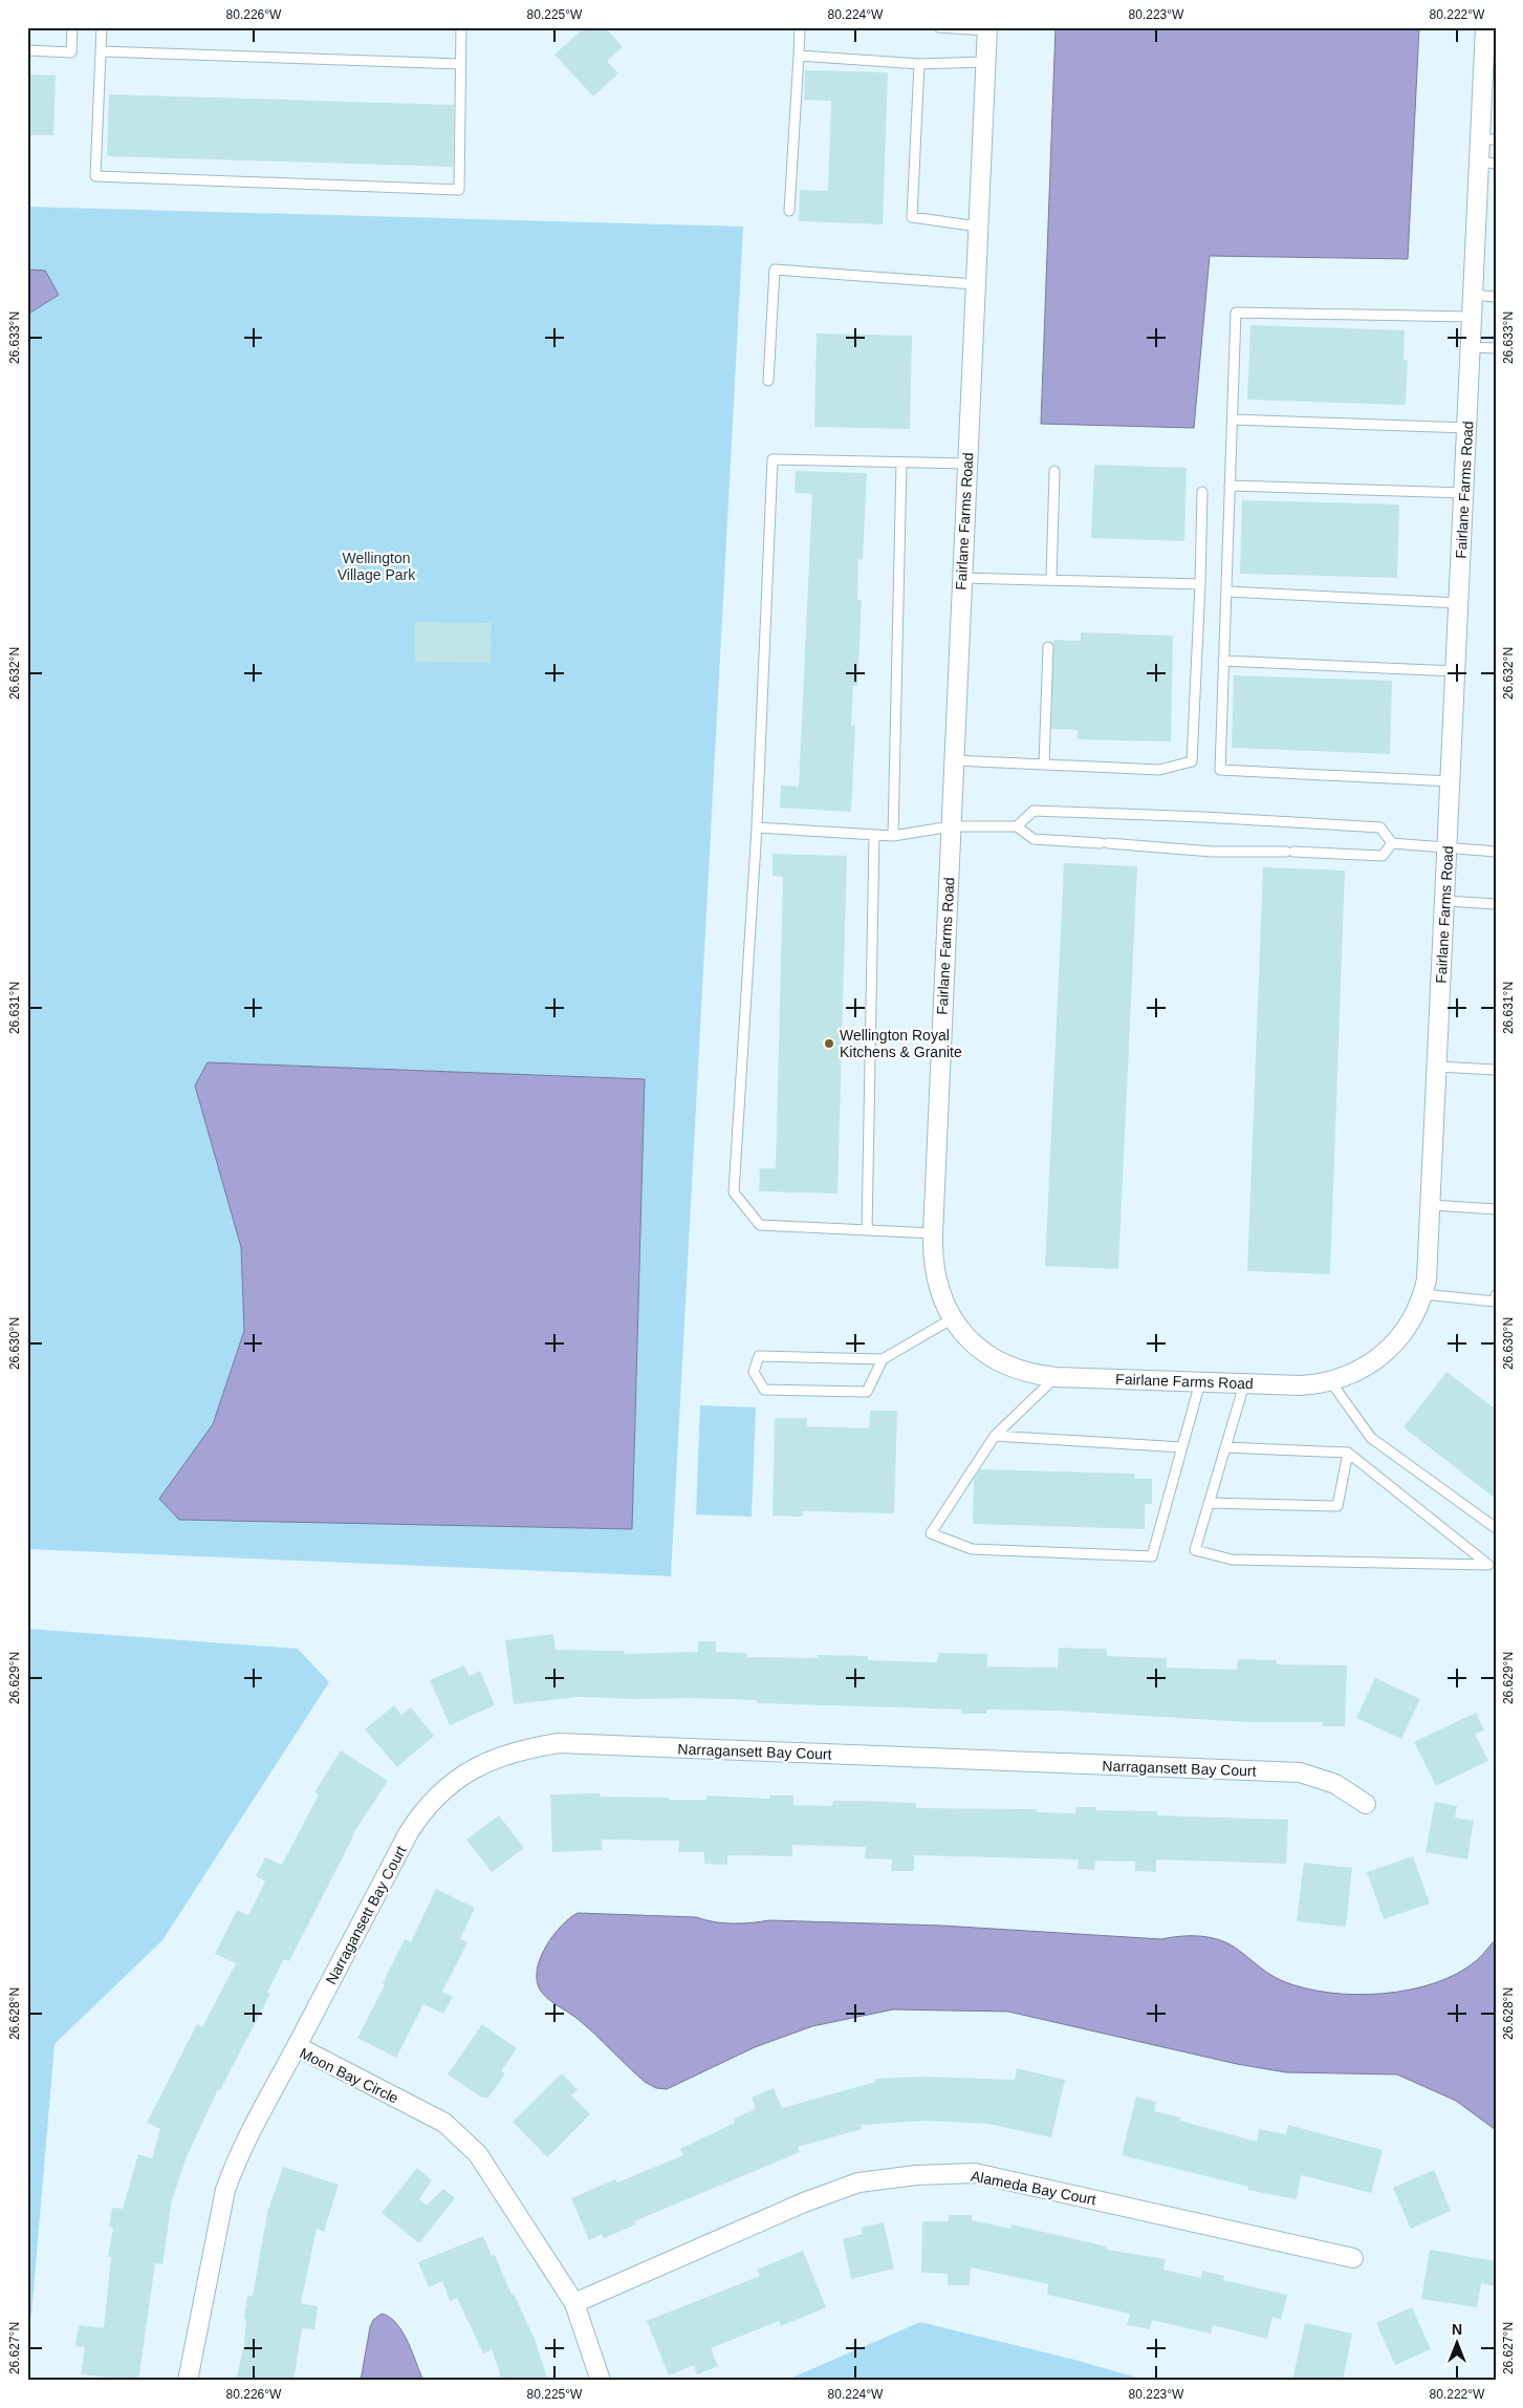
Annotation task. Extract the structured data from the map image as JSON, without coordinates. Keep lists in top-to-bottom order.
{
  "streets": {
    "street": [
      "Fairlane Farms Road",
      "Narragansett Bay Court",
      "Moon Bay Circle",
      "Alameda Bay Court"
    ]
  },
  "crossings": [
    ["Narragansett Bay Court", "Moon Bay Circle"],
    ["Moon Bay Circle", "Alameda Bay Court"]
  ],
  "parks": ["Wellington Village Park"],
  "places": ["Wellington Royal Kitchens & Granite"],
  "north": "top",
  "coordinates": [
    "80.226°W",
    "80.225°W",
    "80.224°W",
    "80.223°W",
    "80.222°W",
    "26.633°N",
    "26.632°N",
    "26.631°N",
    "26.630°N",
    "26.629°N",
    "26.628°N",
    "26.627°N"
  ]
}
